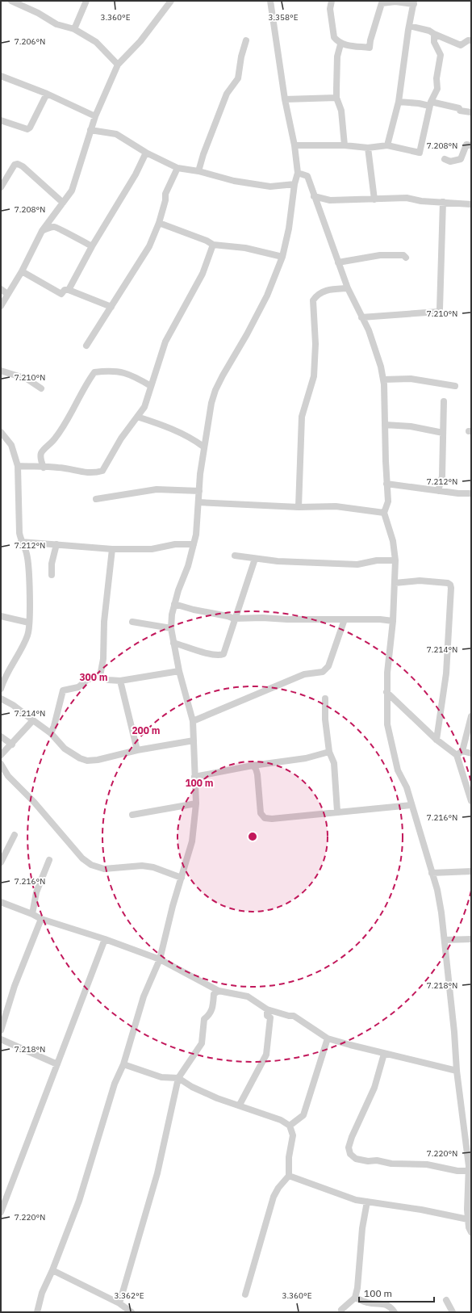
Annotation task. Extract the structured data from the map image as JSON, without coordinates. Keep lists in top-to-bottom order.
{
  "scale_bar": "100 m",
  "coordinates": [
    "3.360°E",
    "3.358°E",
    "7.206°N",
    "7.208°N",
    "7.210°N",
    "7.212°N",
    "7.214°N",
    "7.216°N",
    "7.218°N",
    "7.220°N",
    "3.362°E"
  ],
  "rings": ["300 m", "200 m", "100 m"]
}
